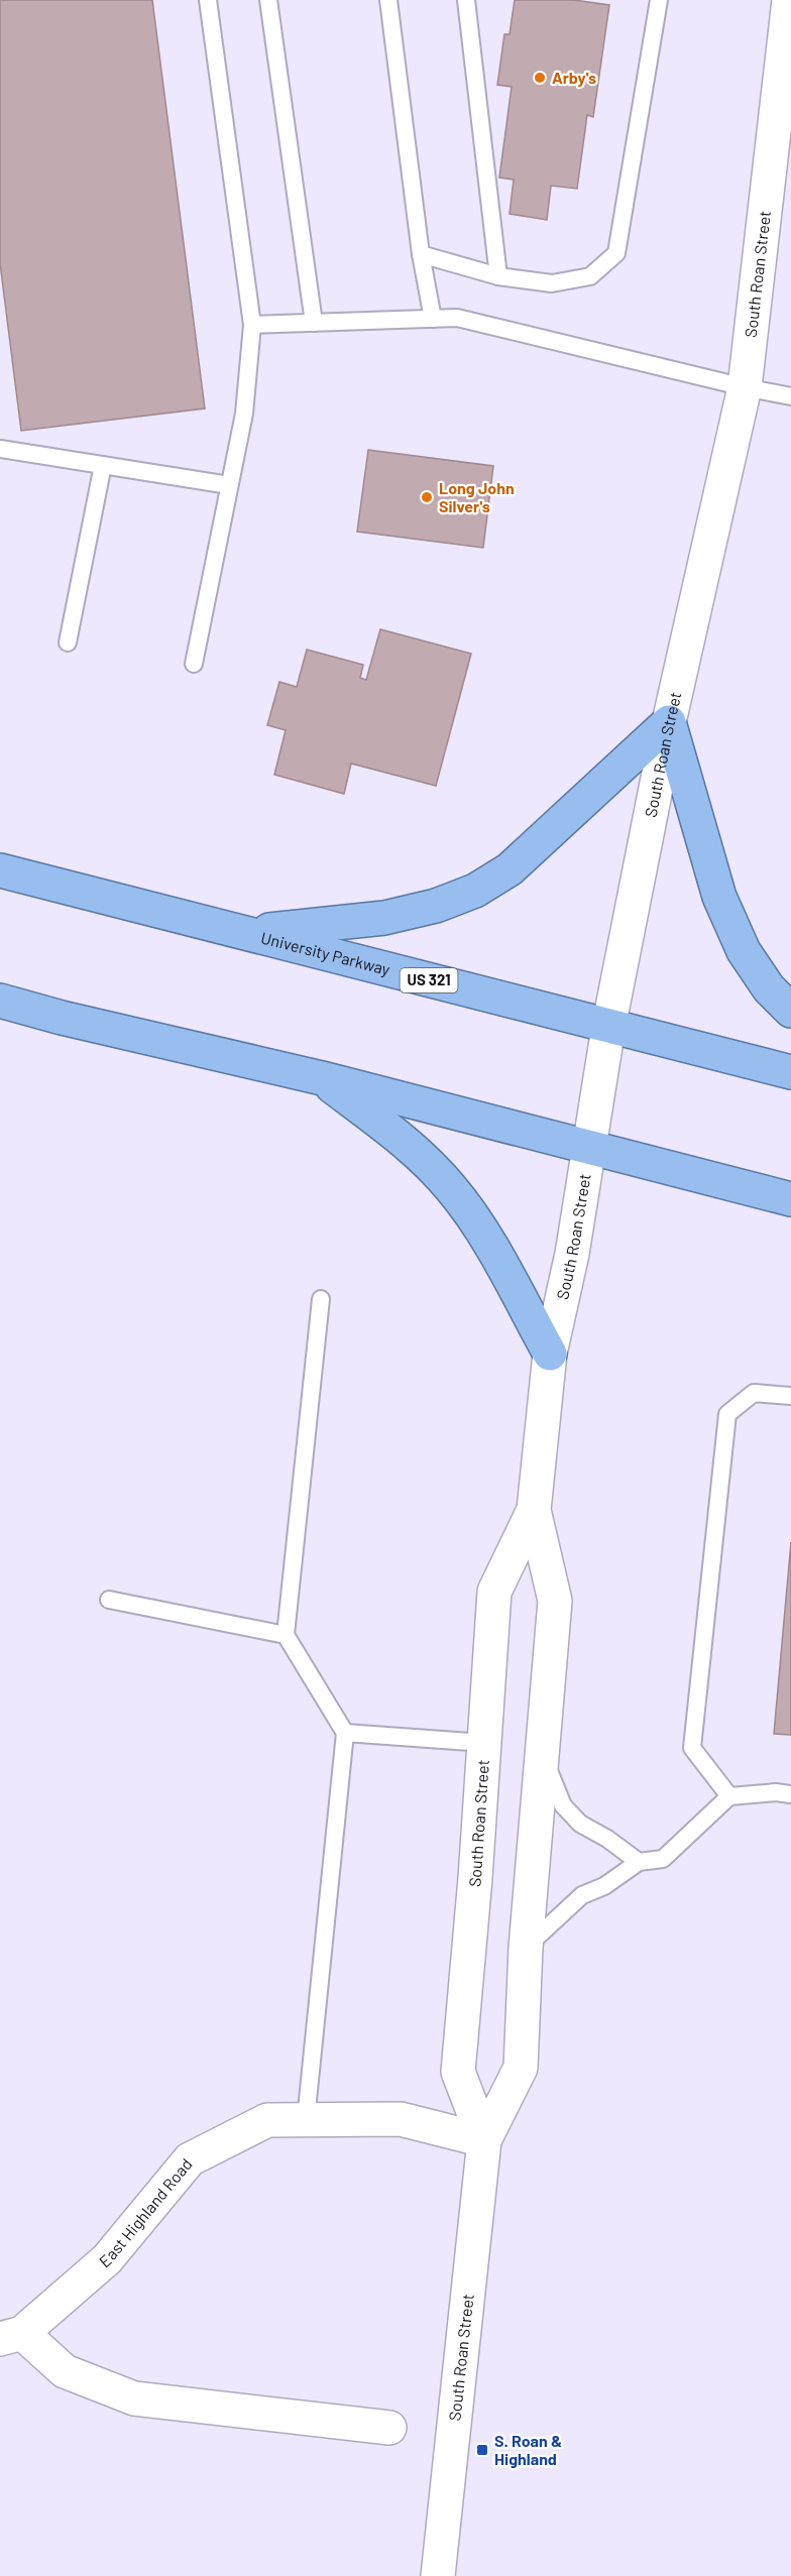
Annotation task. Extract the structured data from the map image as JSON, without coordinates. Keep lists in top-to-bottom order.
{
  "streets": {
    "highway": ["University Parkway", "US 321"],
    "main road": ["South Roan Street", "East Highland Road"]
  },
  "crossings": [
    ["South Roan Street", "University Parkway"],
    ["South Roan Street", "East Highland Road"]
  ],
  "places": {
    "other": ["Arby's", "Long John Silver's"],
    "transit": ["S. Roan & Highland"]
  }
}
